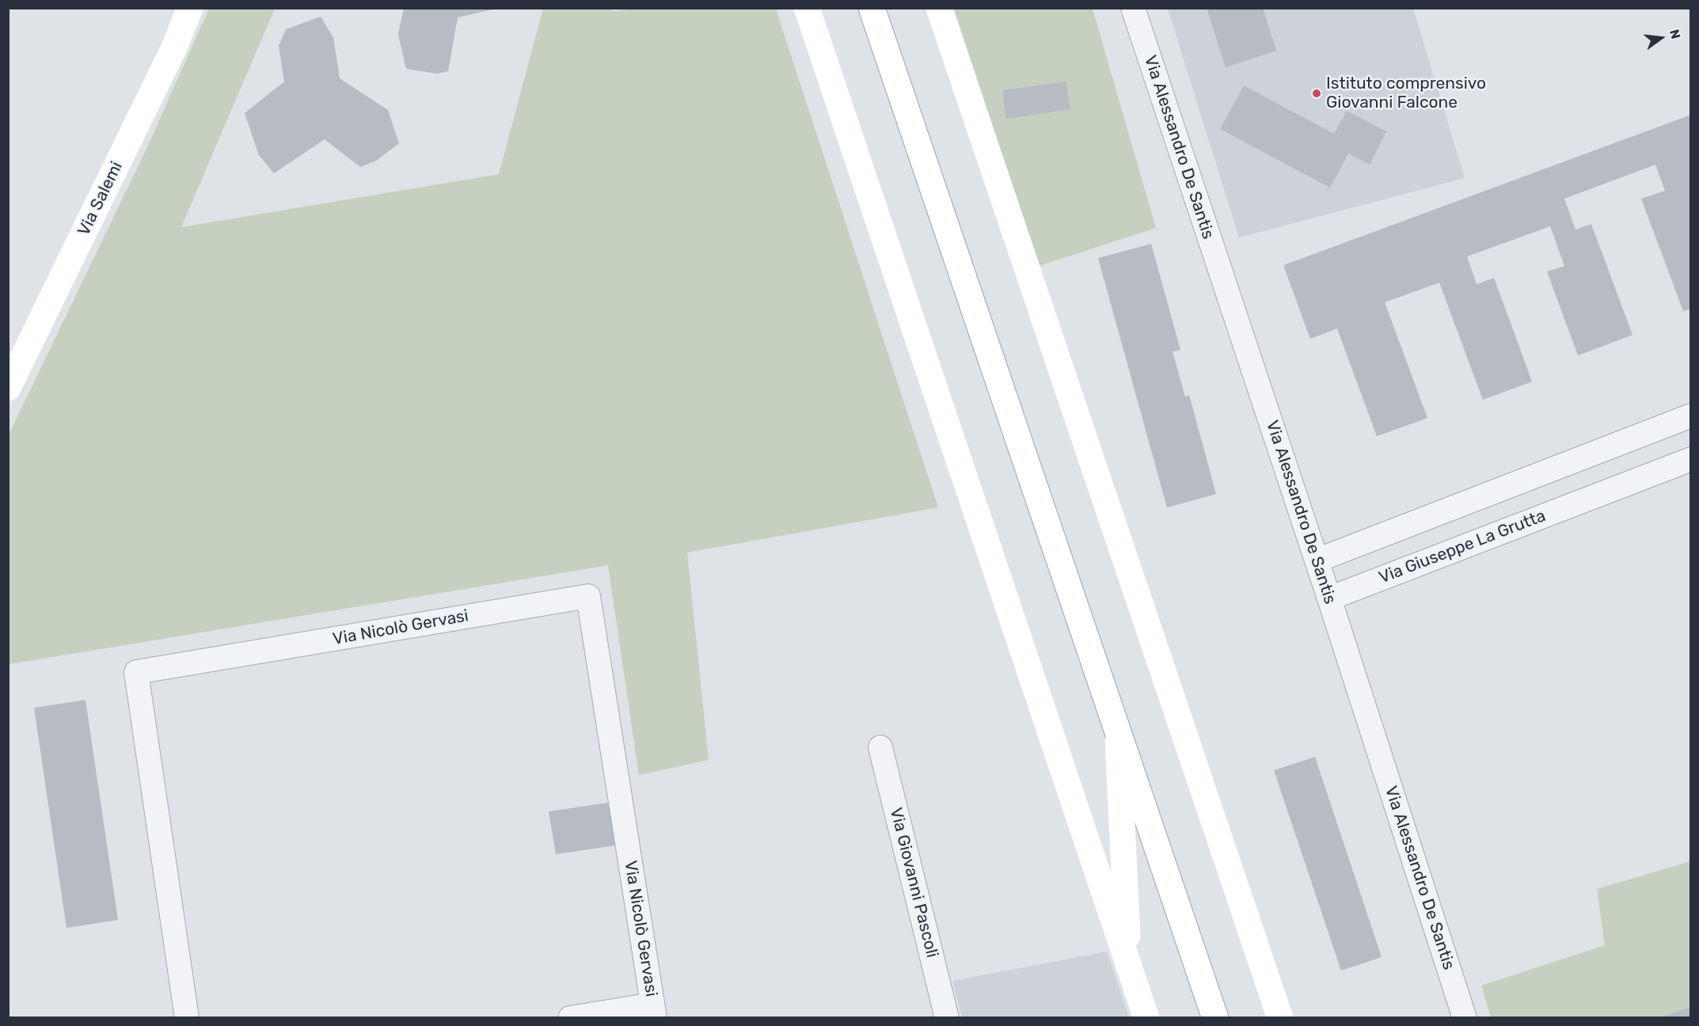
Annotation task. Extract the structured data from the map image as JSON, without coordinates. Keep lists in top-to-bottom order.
{
  "streets": {
    "street": [
      "Via Alessandro De Santis",
      "Via Salemi",
      "Via Giuseppe La Grutta",
      "Via Nicolò Gervasi",
      "Via Giovanni Pascoli"
    ]
  },
  "crossings": [
    ["Via Alessandro De Santis", "Via Giuseppe La Grutta"]
  ],
  "places": ["Istituto comprensivo Giovanni Falcone"],
  "north": "right"
}
